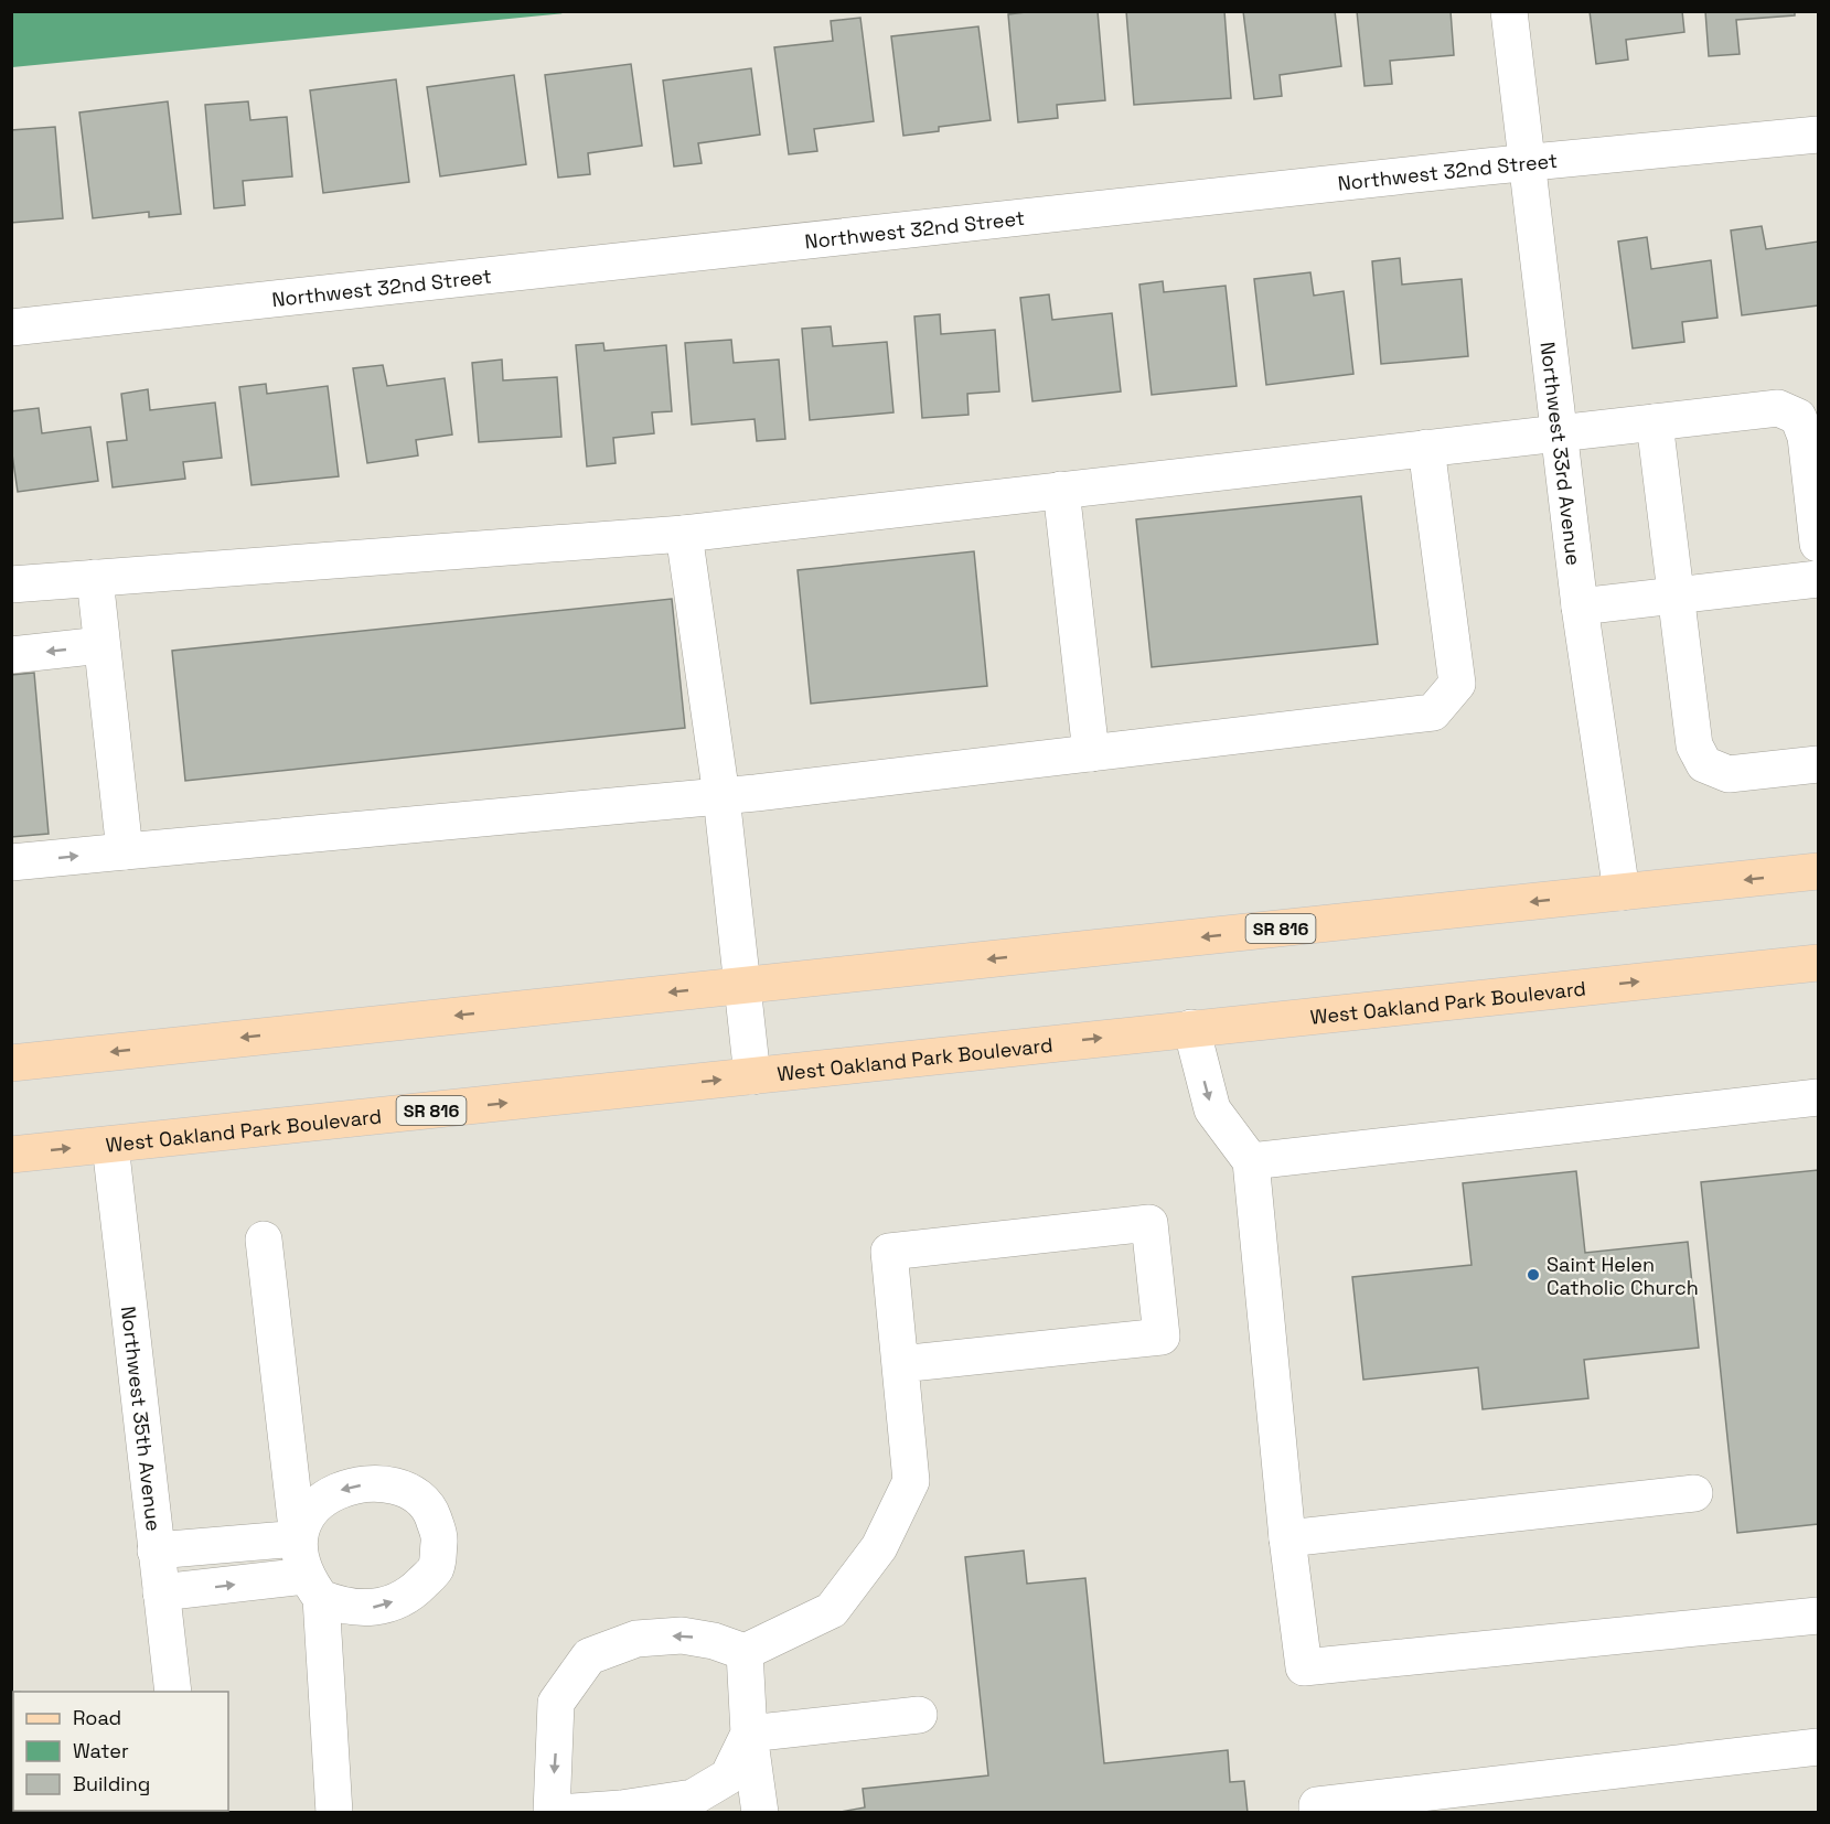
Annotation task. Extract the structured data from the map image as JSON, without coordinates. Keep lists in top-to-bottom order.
{
  "streets": {
    "main road": ["SR 816", "West Oakland Park Boulevard"],
    "street": ["Northwest 32nd Street", "Northwest 33rd Avenue", "Northwest 35th Avenue"]
  },
  "crossings": [
    ["Northwest 32nd Street", "Northwest 33rd Avenue"],
    ["Northwest 33rd Avenue", "SR 816"],
    ["West Oakland Park Boulevard", "Northwest 35th Avenue"]
  ],
  "places": ["Saint Helen Catholic Church"],
  "legend": ["Road", "Water", "Building"]
}
